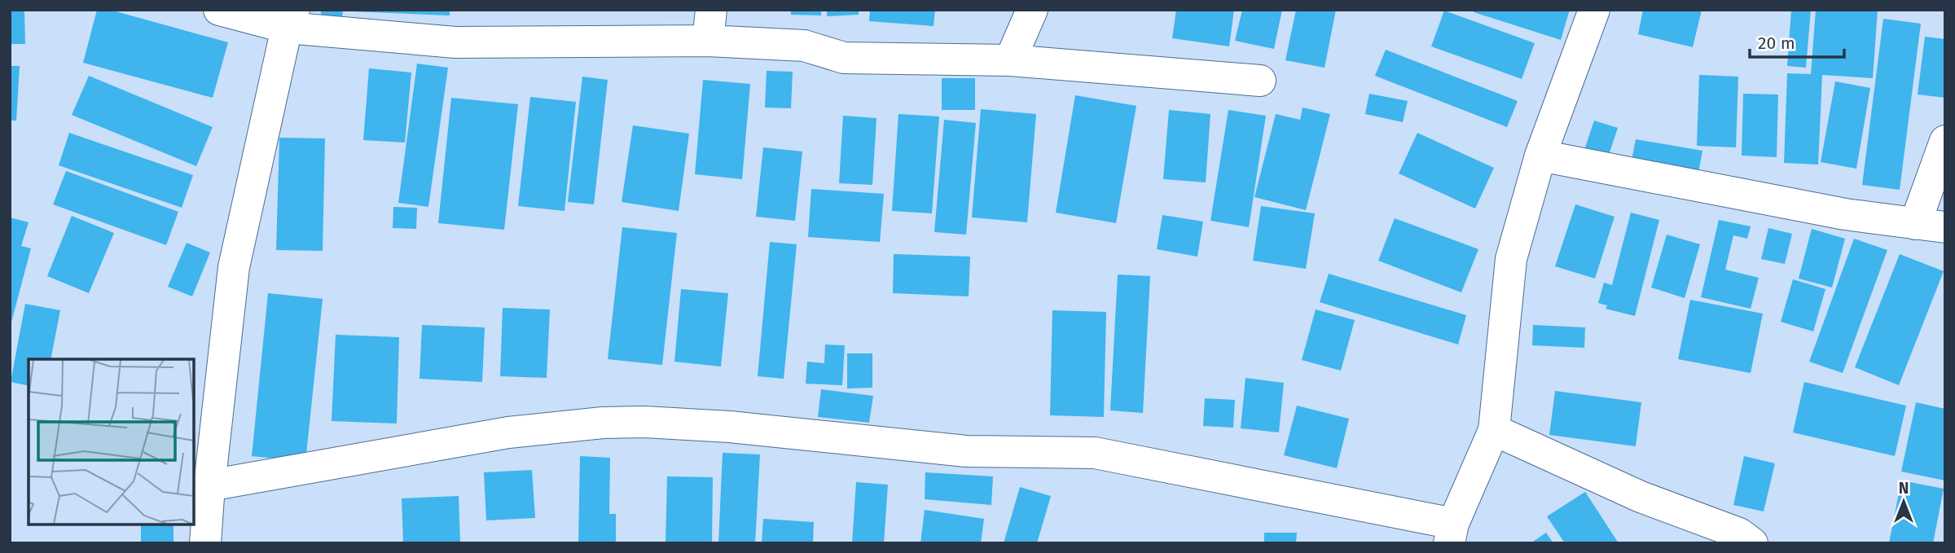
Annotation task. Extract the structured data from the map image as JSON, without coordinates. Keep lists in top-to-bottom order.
{
  "scale_bar": "20 m",
  "north": "top"
}
